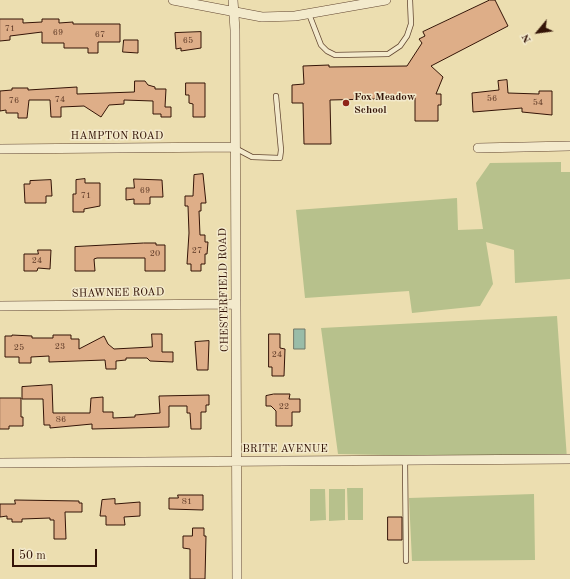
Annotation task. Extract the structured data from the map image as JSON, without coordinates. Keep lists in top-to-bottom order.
{
  "streets": {
    "street": [
      "HAMPTON ROAD",
      "CHESTERFIELD ROAD",
      "SHAWNEE ROAD",
      "BRITE AVENUE"
    ]
  },
  "crossings": [
    ["HAMPTON ROAD", "CHESTERFIELD ROAD"],
    ["CHESTERFIELD ROAD", "SHAWNEE ROAD"],
    ["CHESTERFIELD ROAD", "BRITE AVENUE"]
  ],
  "places": ["Fox Meadow School"],
  "house_numbers": [
    "71",
    "69",
    "67",
    "65",
    "56",
    "74",
    "76",
    "54",
    "69",
    "71",
    "27",
    "20",
    "24",
    "23",
    "25",
    "24",
    "22",
    "86",
    "81"
  ],
  "scale_bar": "50 m",
  "north": "bottom left"
}
